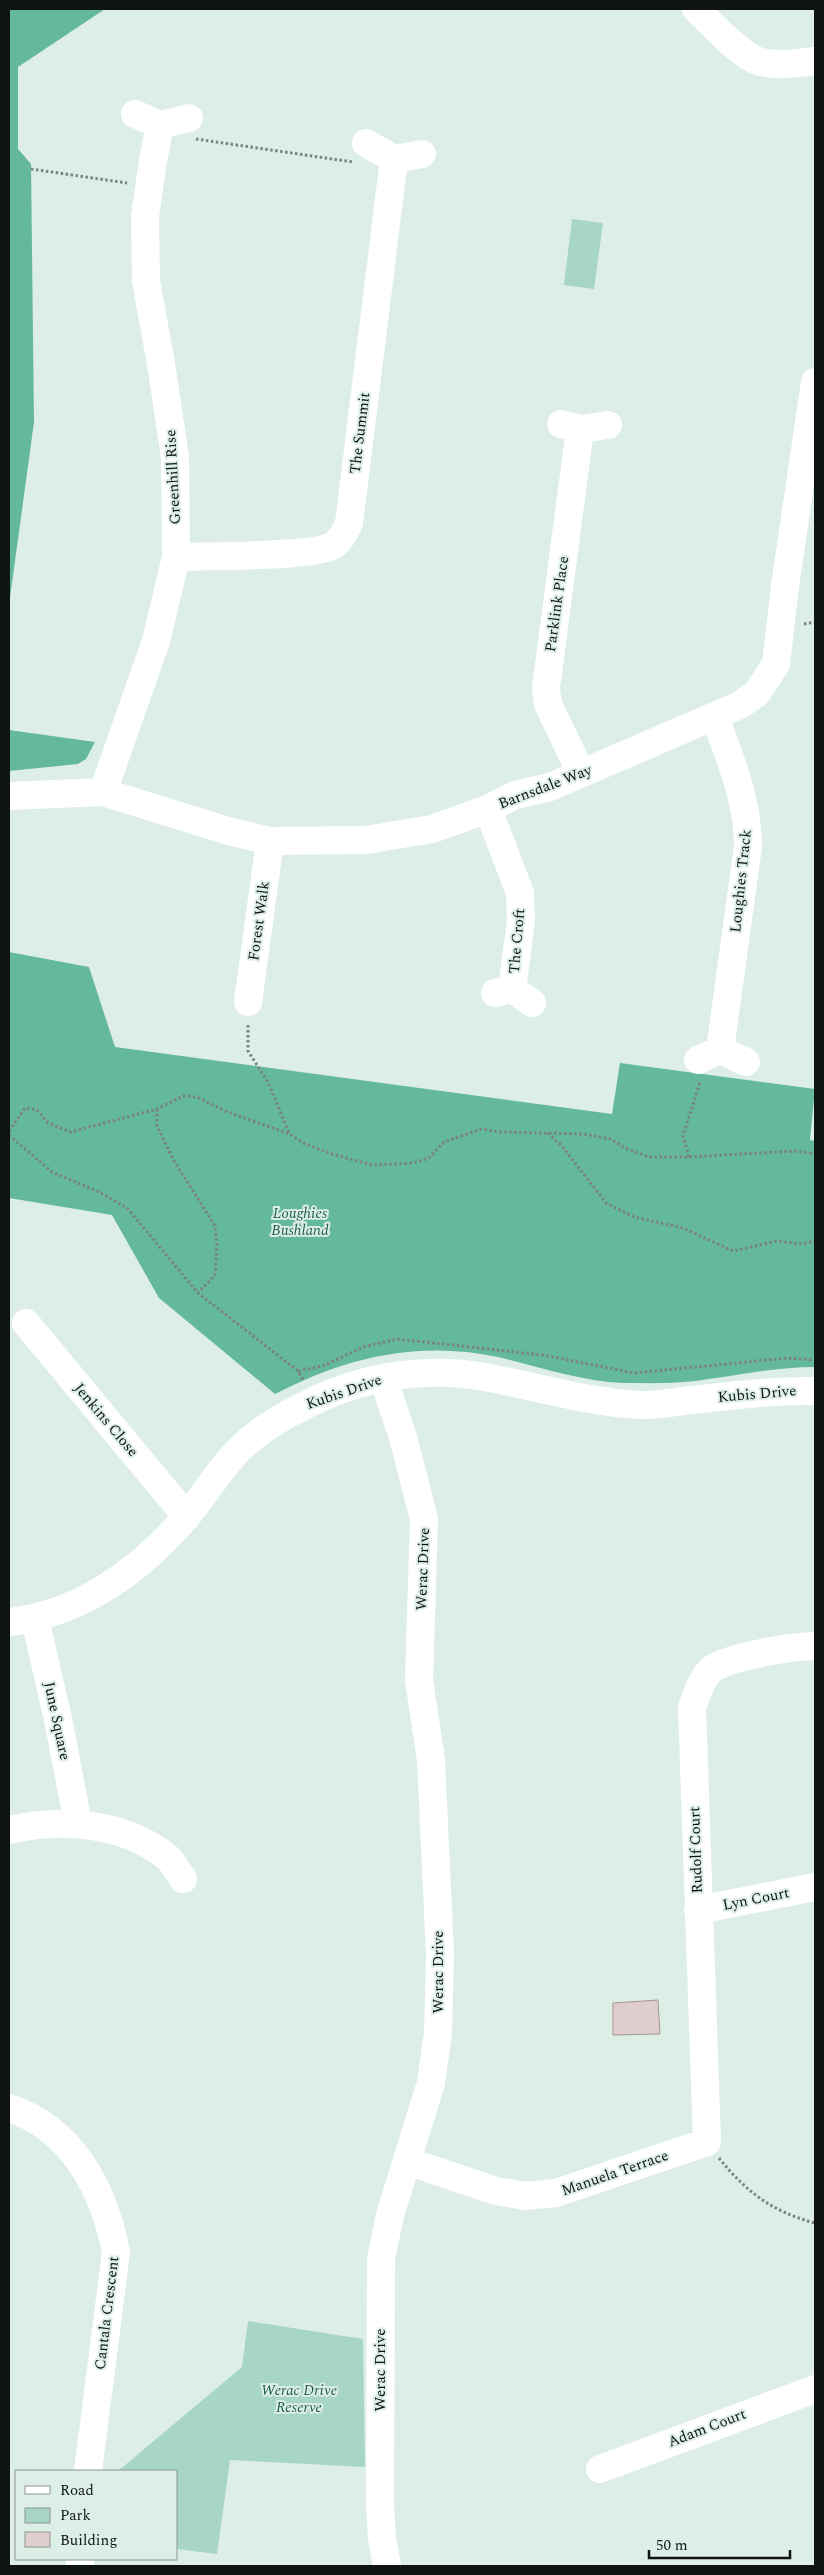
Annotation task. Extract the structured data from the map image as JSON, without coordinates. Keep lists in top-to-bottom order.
{
  "streets": {
    "street": [
      "The Summit",
      "Greenhill Rise",
      "Parklink Place",
      "Barnsdale Way",
      "Loughies Track",
      "Forest Walk",
      "The Croft",
      "Kubis Drive",
      "Jenkins Close",
      "Werac Drive",
      "June Square",
      "Rudolf Court",
      "Lyn Court",
      "Manuela Terrace",
      "Cantala Crescent",
      "Adam Court"
    ]
  },
  "crossings": [
    ["The Summit", "Greenhill Rise"],
    ["Greenhill Rise", "Barnsdale Way"],
    ["Parklink Place", "Barnsdale Way"],
    ["Barnsdale Way", "Loughies Track"],
    ["Barnsdale Way", "Forest Walk"],
    ["Barnsdale Way", "The Croft"],
    ["Kubis Drive", "Jenkins Close"],
    ["Kubis Drive", "Werac Drive"],
    ["Kubis Drive", "June Square"],
    ["Werac Drive", "Manuela Terrace"],
    ["Rudolf Court", "Lyn Court"],
    ["Rudolf Court", "Manuela Terrace"]
  ],
  "parks": ["Loughies Bushland", "Werac Drive Reserve"],
  "legend": ["Road", "Park", "Building"],
  "scale_bar": "50 m"
}
